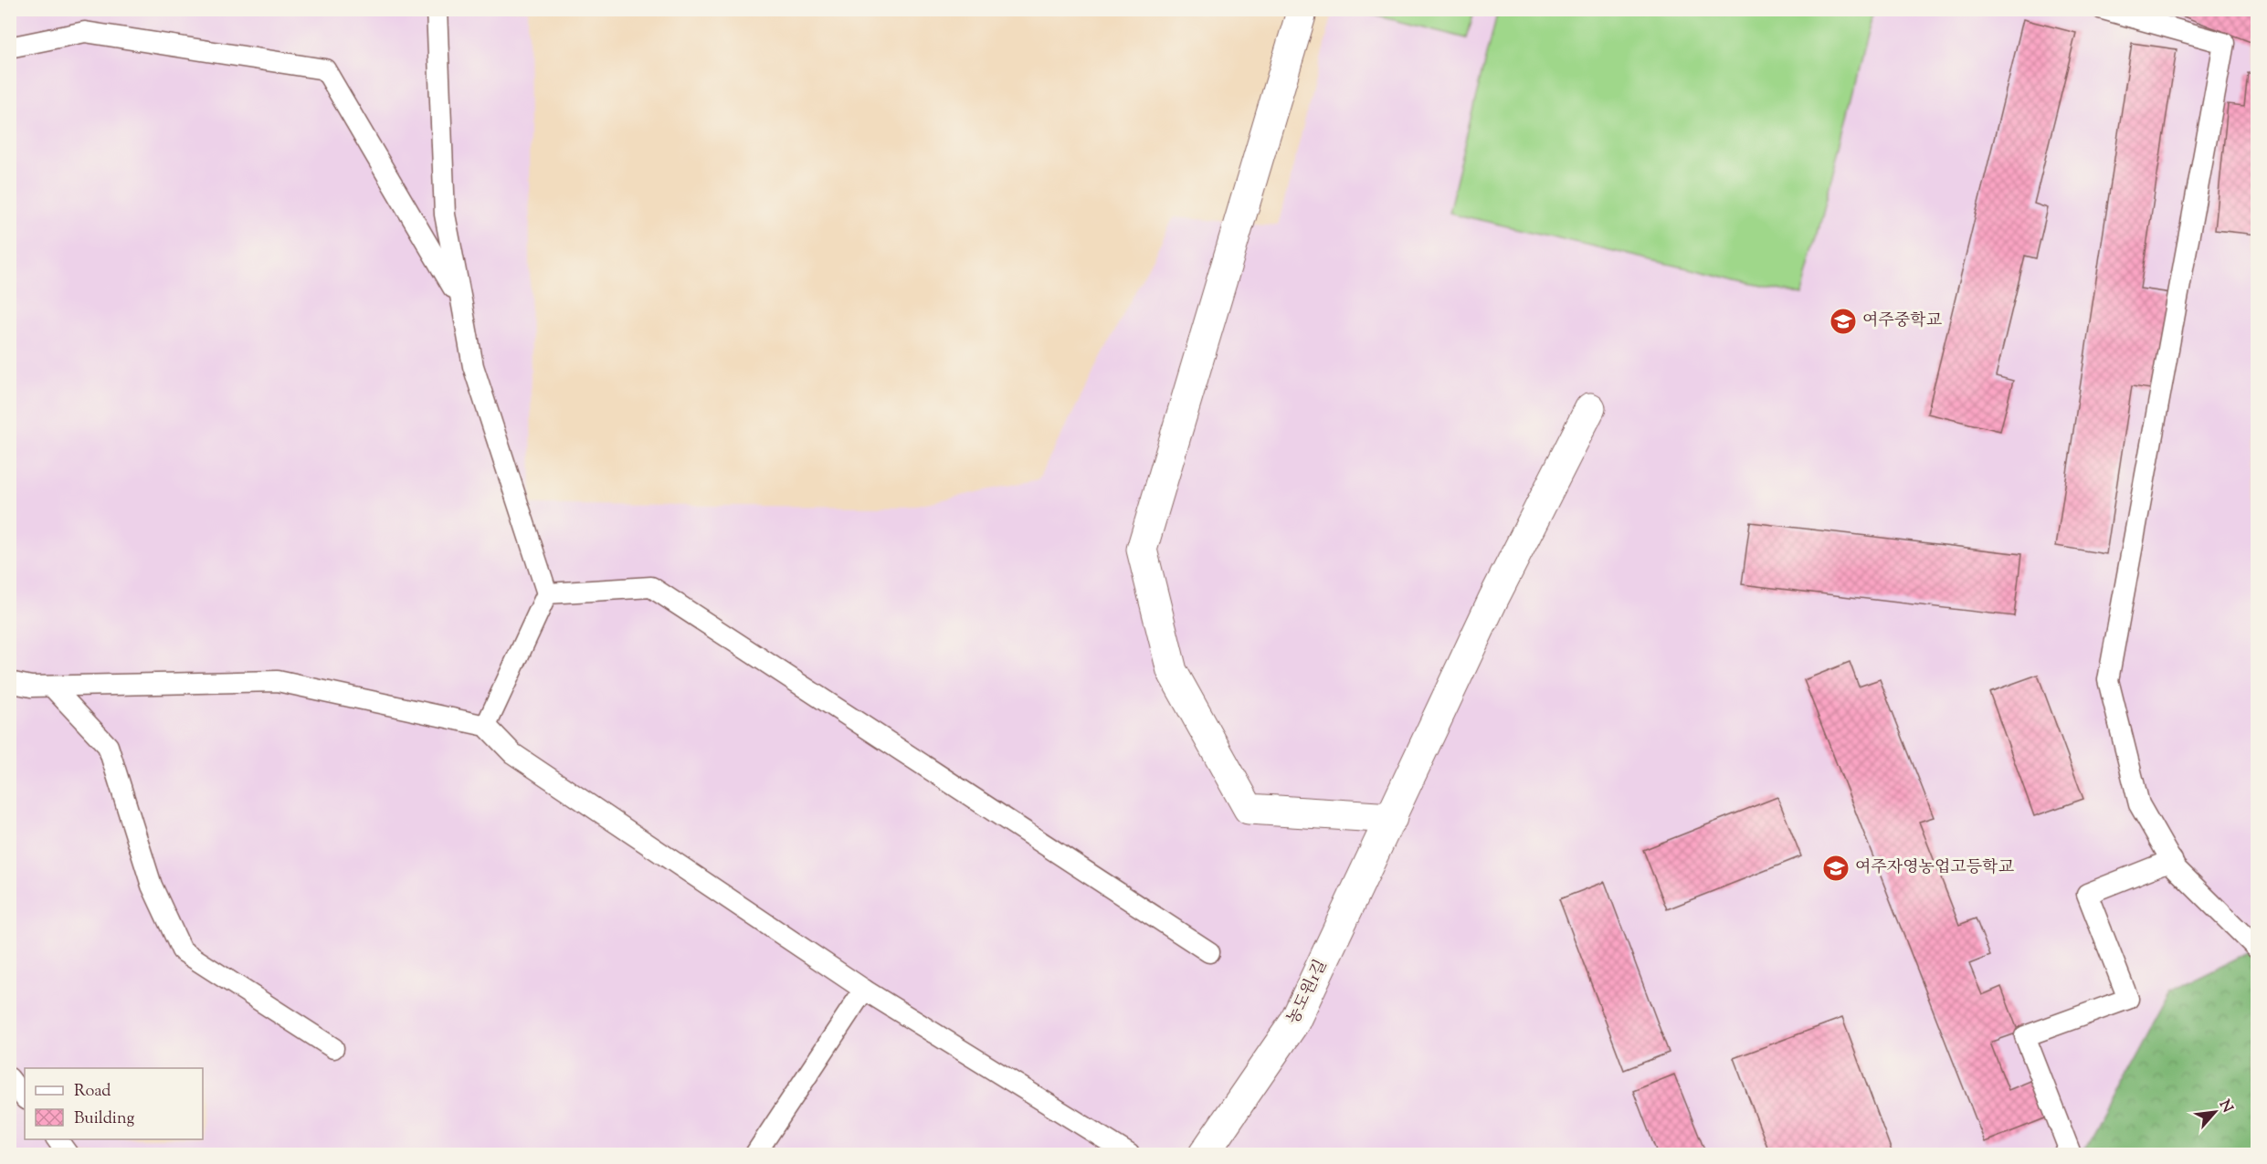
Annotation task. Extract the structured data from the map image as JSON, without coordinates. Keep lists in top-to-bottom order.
{
  "streets": {
    "street": ["농도원1길"]
  },
  "places": {
    "school or university": ["여주중학교", "여주자영농업고등학교"]
  },
  "legend": ["Road", "Building"],
  "north": "top right"
}
